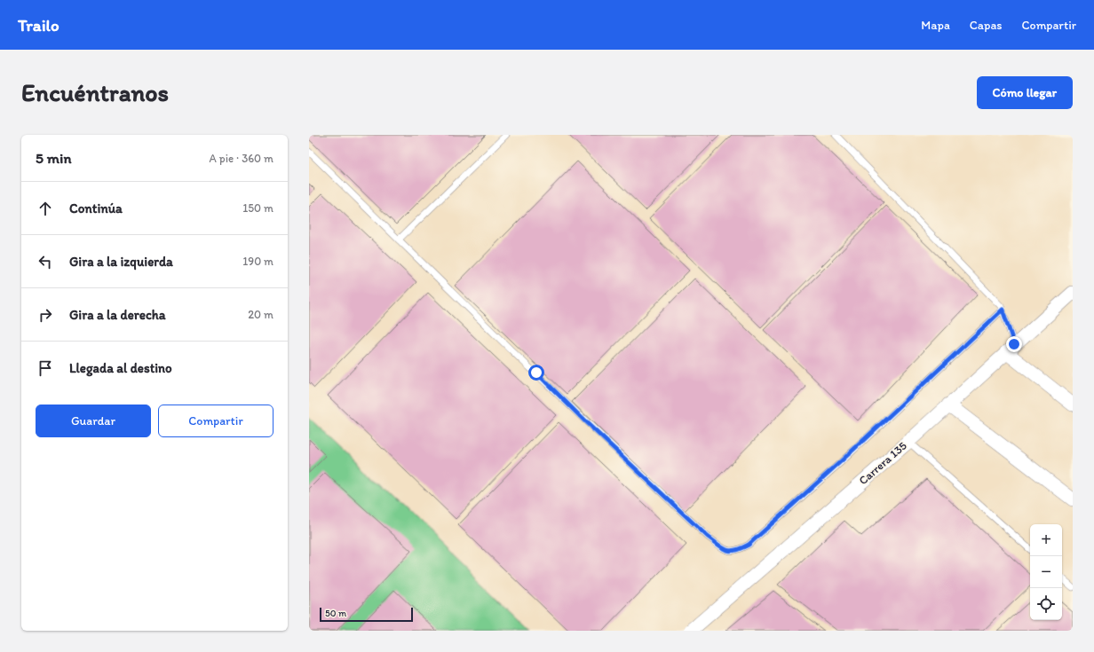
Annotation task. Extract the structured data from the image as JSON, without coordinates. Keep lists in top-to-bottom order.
{
  "streets": {
    "street": ["Carrera 135"]
  },
  "scale_bar": "50 m",
  "page": {
    "header": "Trailo",
    "nav": ["Mapa", "Capas", "Compartir"],
    "buttons": [
      "Cómo llegar",
      ["Guardar", "Compartir"]
    ],
    "title": "Encuéntranos",
    "heading": ["5 min", "A pie · 360 m"],
    "list": [
      ["Continúa", "150 m"],
      ["Gira a la izquierda", "190 m"],
      ["Gira a la derecha", "20 m"],
      "Llegada al destino"
    ],
    "map_buttons": ["+", "−"],
    "scale": "50 m"
  }
}
